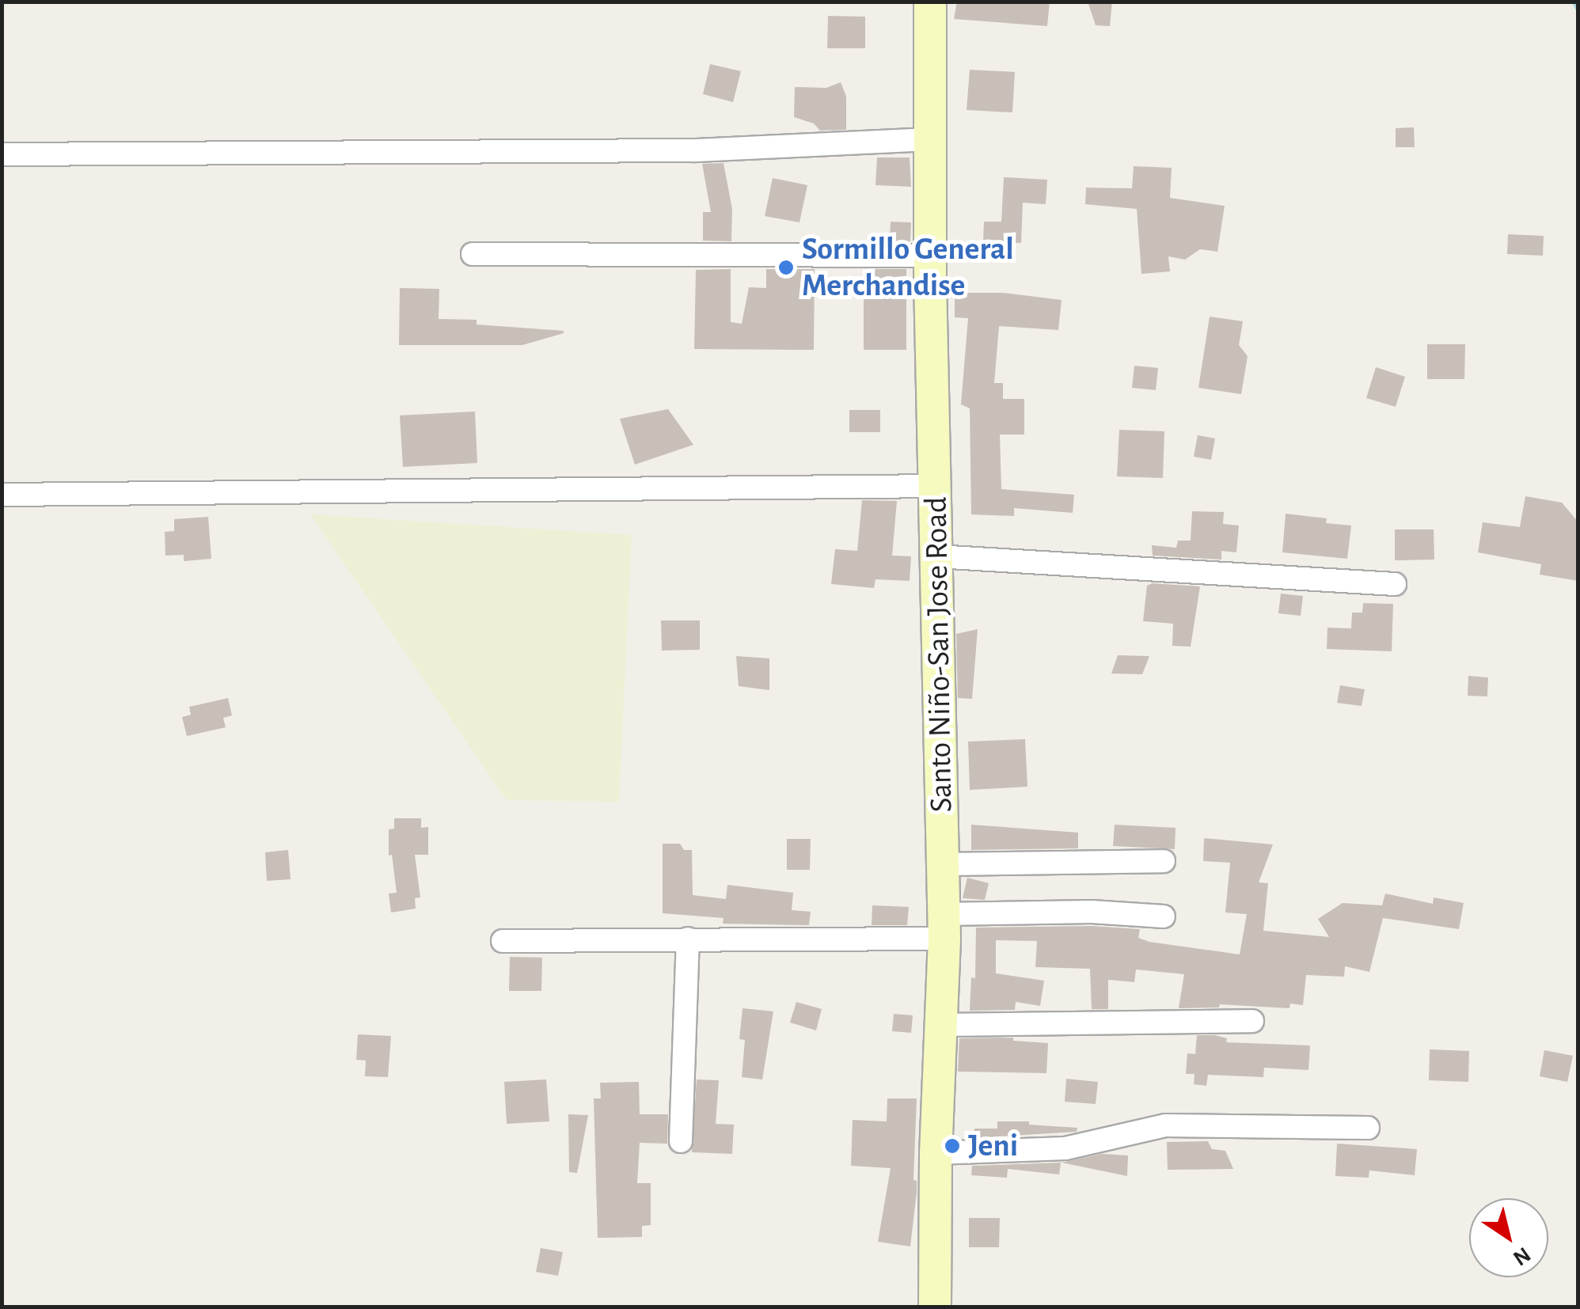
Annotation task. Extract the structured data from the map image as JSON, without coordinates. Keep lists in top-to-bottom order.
{
  "streets": {
    "main road": ["Santo Niño-San Jose Road"]
  },
  "places": ["Sormillo General Merchandise", "Jeni"],
  "north": "bottom right"
}
